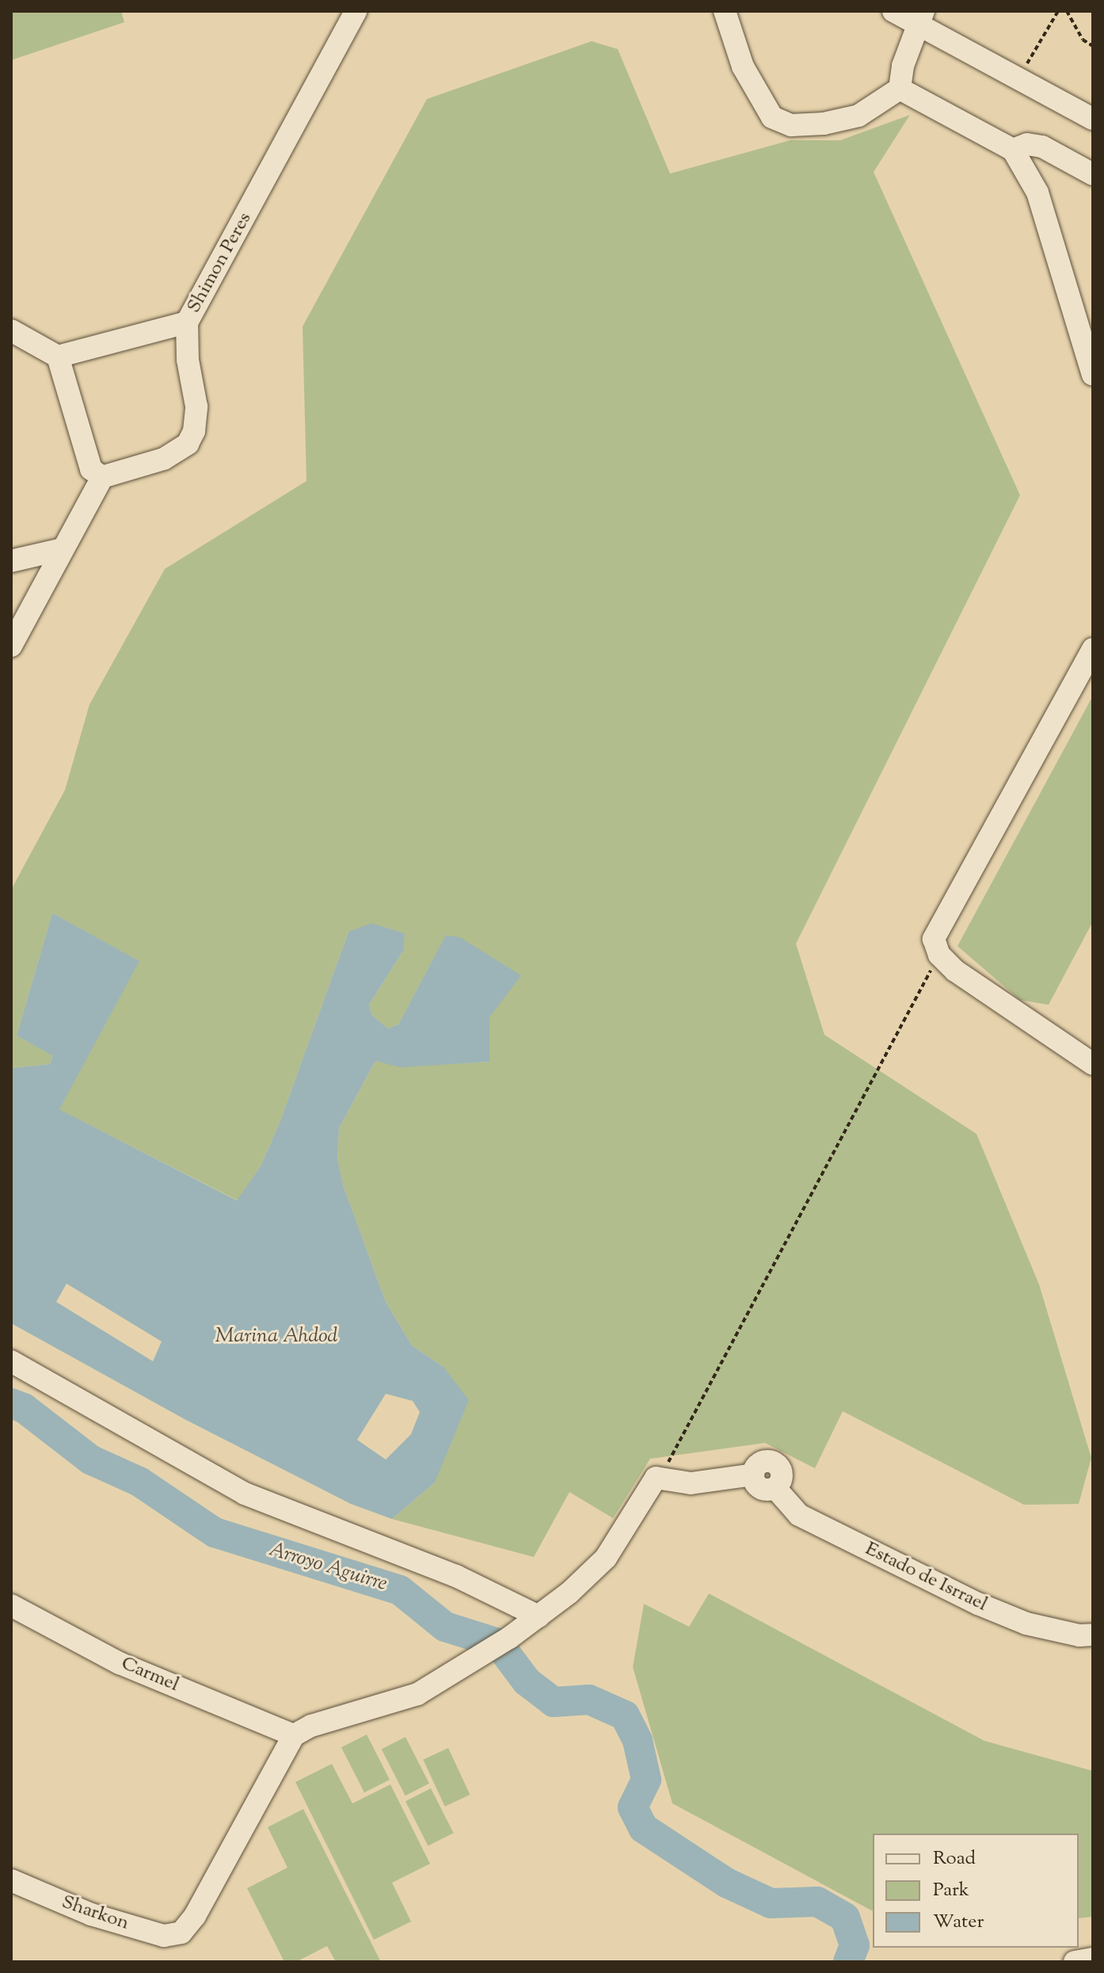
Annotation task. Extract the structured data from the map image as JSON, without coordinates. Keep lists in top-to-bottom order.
{
  "streets": {
    "street": [
      "Shimon Peres",
      "Estado de Isrrael",
      "Carmel",
      "Sharkon"
    ]
  },
  "crossings": [
    ["Carmel", "Sharkon"]
  ],
  "water": ["Marina Ahdod", "Arroyo Aguirre"],
  "legend": ["Road", "Park", "Water"]
}
